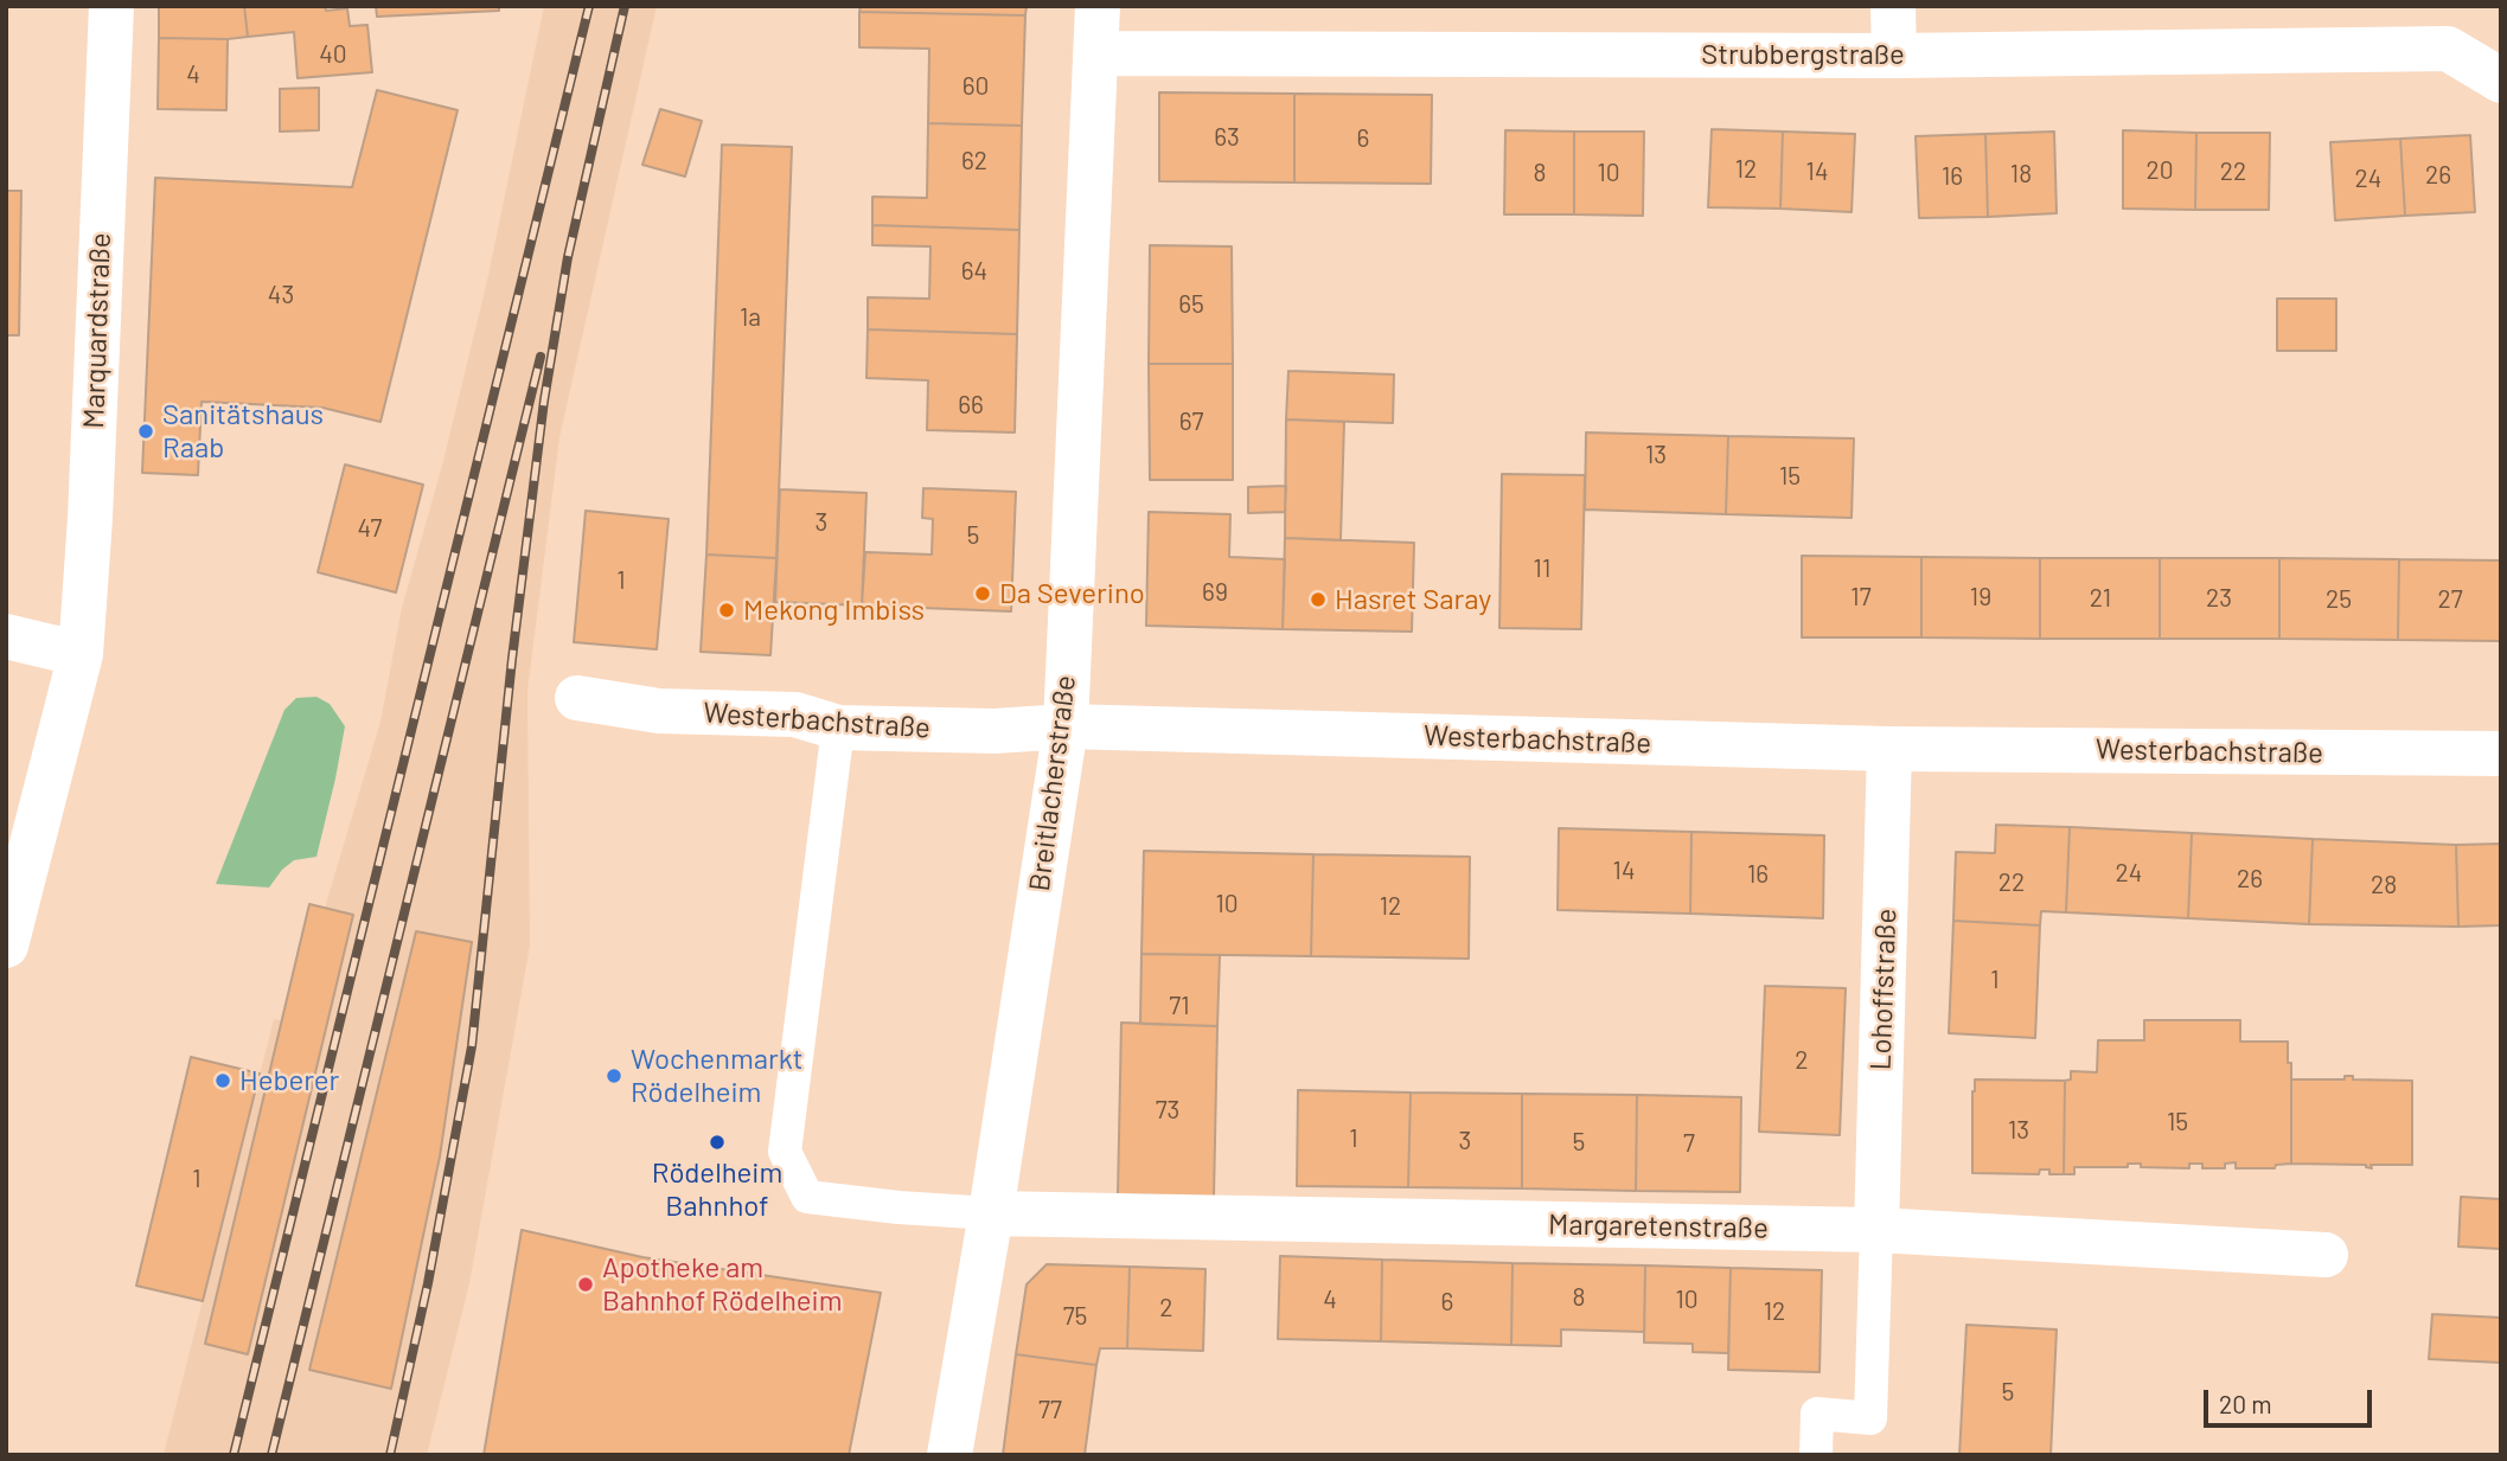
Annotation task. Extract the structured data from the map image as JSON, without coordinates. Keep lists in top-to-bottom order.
{
  "streets": {
    "street": [
      "Strubbergstraße",
      "Marquardstraße",
      "Westerbachstraße",
      "Breitlacherstraße",
      "Lohoffstraße",
      "Margaretenstraße"
    ]
  },
  "crossings": [
    ["Strubbergstraße", "Breitlacherstraße"],
    ["Westerbachstraße", "Breitlacherstraße"],
    ["Westerbachstraße", "Lohoffstraße"],
    ["Breitlacherstraße", "Margaretenstraße"],
    ["Lohoffstraße", "Margaretenstraße"]
  ],
  "places": [
    "Sanitätshaus Raab",
    "Da Severino",
    "Hasret Saray",
    "Mekong Imbiss",
    "Wochenmarkt Rödelheim",
    "Heberer",
    "Rödelheim Bahnhof",
    "Apotheke am Bahnhof Rödelheim"
  ],
  "house_numbers": [
    "40",
    "4",
    "60",
    "63",
    "6",
    "62",
    "12",
    "20",
    "14",
    "22",
    "8",
    "10",
    "18",
    "26",
    "16",
    "24",
    "64",
    "43",
    "65",
    "1a",
    "66",
    "67",
    "13",
    "15",
    "3",
    "47",
    "5",
    "11",
    "1",
    "69",
    "17",
    "19",
    "21",
    "23",
    "25",
    "27",
    "14",
    "24",
    "16",
    "26",
    "22",
    "28",
    "10",
    "12",
    "1",
    "71",
    "2",
    "73",
    "15",
    "13",
    "1",
    "3",
    "5",
    "7",
    "1",
    "8",
    "4",
    "10",
    "6",
    "2",
    "12",
    "75",
    "5",
    "77"
  ],
  "scale_bar": "20 m"
}
